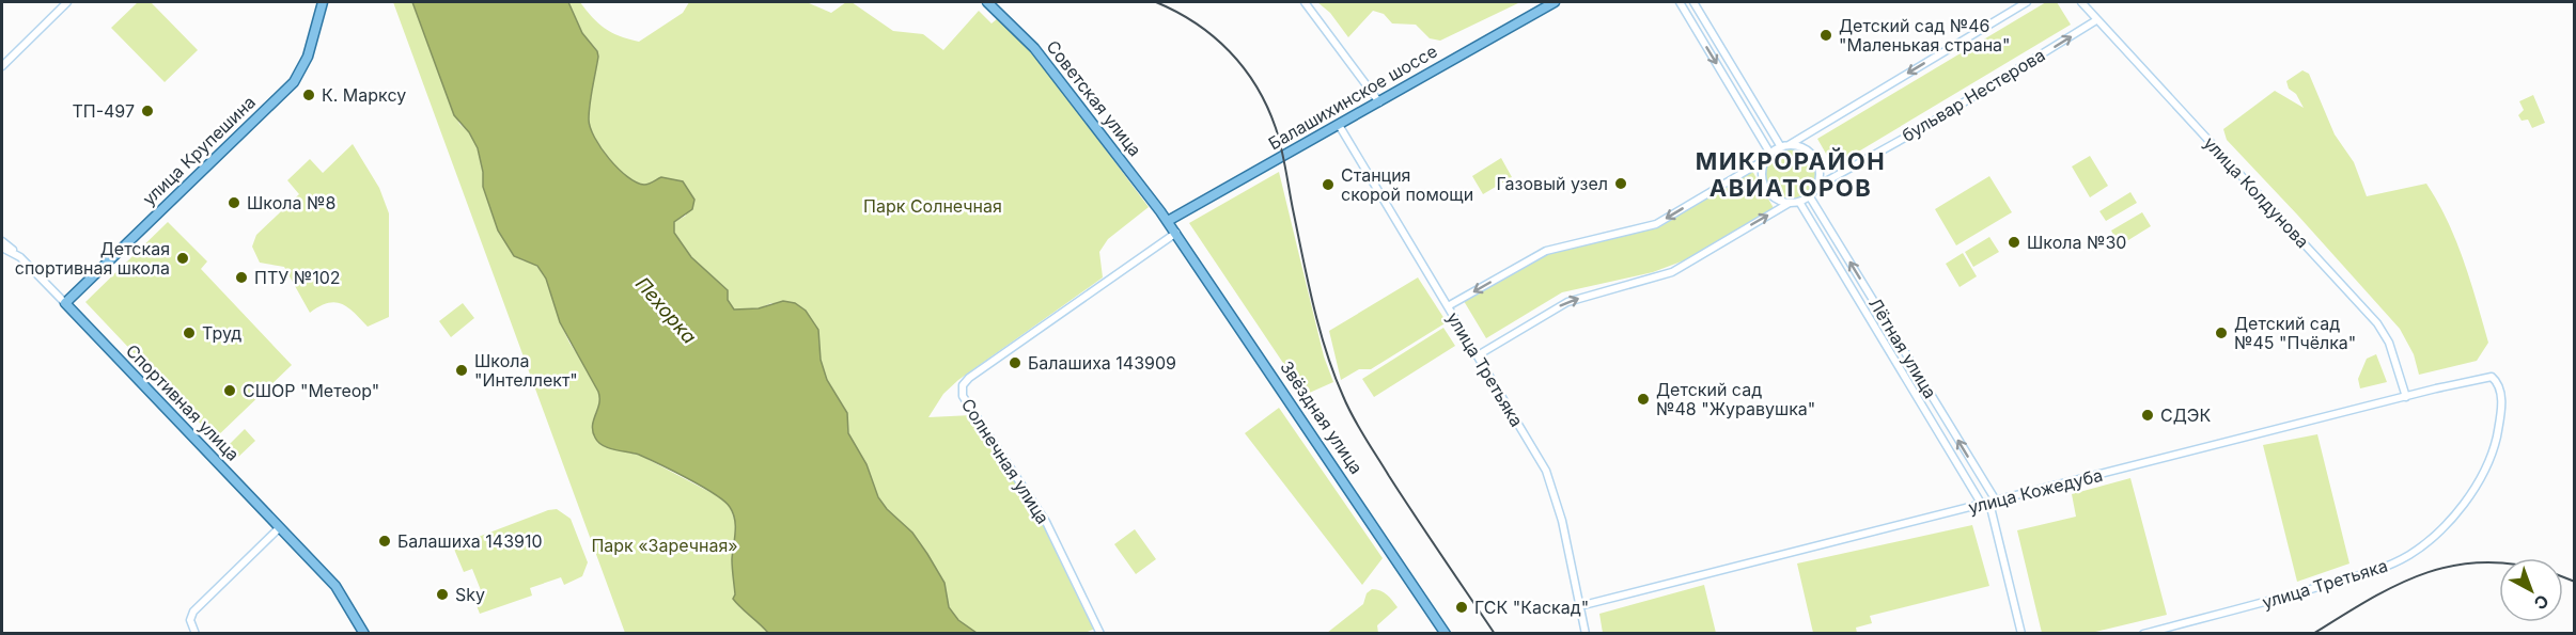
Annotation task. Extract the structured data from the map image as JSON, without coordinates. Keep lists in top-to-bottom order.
{
  "streets": {
    "main road": [
      "Балашихинское шоссе",
      "Советская улица",
      "улица Крупешина",
      "Спортивная улица",
      "Звёздная улица"
    ],
    "street": [
      "бульвар Нестерова",
      "улица Колдунова",
      "Лётная улица",
      "улица Третьяка",
      "Солнечная улица",
      "улица Кожедуба"
    ]
  },
  "crossings": [
    ["бульвар Нестерова", "улица Колдунова"],
    ["бульвар Нестерова", "Лётная улица"],
    ["Балашихинское шоссе", "Советская улица"],
    ["Балашихинское шоссе", "улица Третьяка"],
    ["Балашихинское шоссе", "Звёздная улица"],
    ["Советская улица", "Звёздная улица"],
    ["улица Крупешина", "Спортивная улица"],
    ["улица Колдунова", "улица Кожедуба"],
    ["Лётная улица", "улица Кожедуба"],
    ["улица Третьяка", "улица Кожедуба"],
    ["Звёздная улица", "Солнечная улица"]
  ],
  "districts": ["МИКРОРАЙОН АВИАТОРОВ"],
  "water": ["Пехорка"],
  "parks": ["Парк Солнечная", "Парк «Заречная»"],
  "places": [
    "Детский сад №46 \"Маленькая страна\"",
    "К. Марксу",
    "ТП-497",
    "Газовый узел",
    "Станция скорой помощи",
    "Школа №8",
    "Школа №30",
    "Детская спортивная школа",
    "ПТУ №102",
    "Труд",
    "Детский сад №45 \"Пчёлка\"",
    "Балашиха 143909",
    "Школа \"Интеллект\"",
    "СШОР \"Метеор\"",
    "Детский сад №48 \"Журавушка\"",
    "СДЭК",
    "Балашиха 143910",
    "Sky",
    "ГСК \"Каскад\""
  ],
  "north": "bottom right"
}
